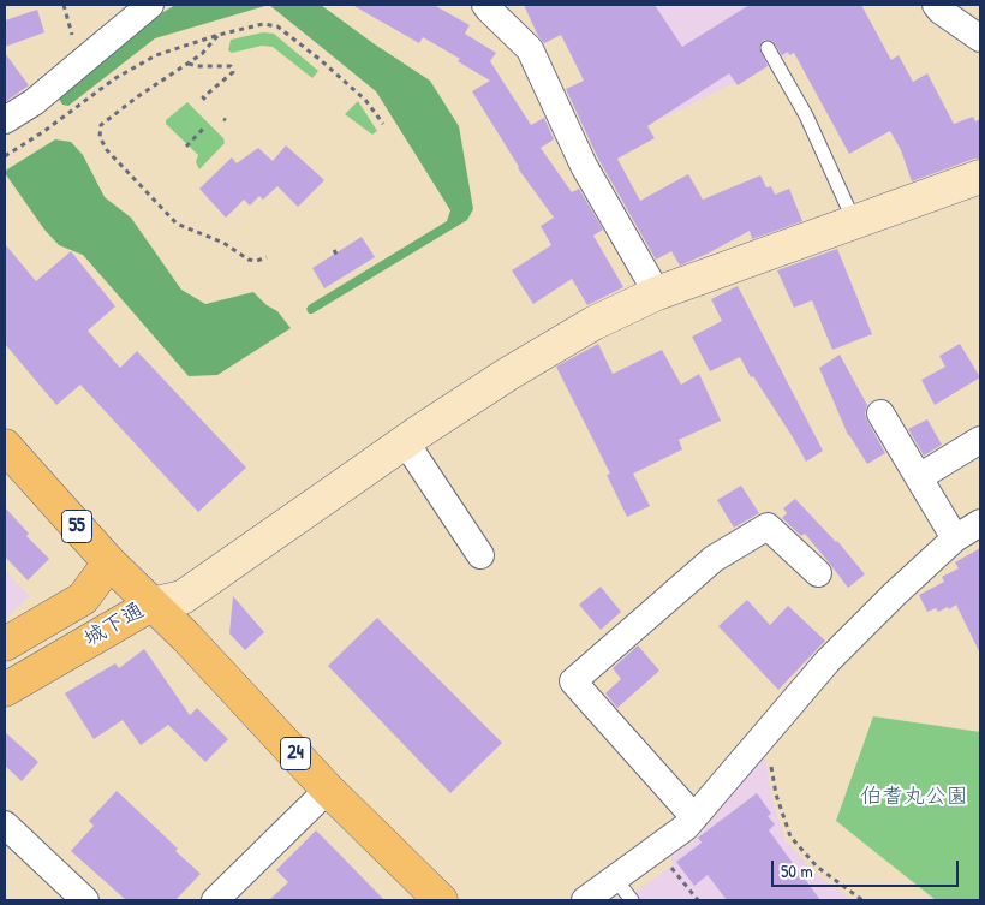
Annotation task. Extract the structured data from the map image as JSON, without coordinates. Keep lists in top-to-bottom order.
{
  "streets": {
    "main road": ["55", "城下通", "24"]
  },
  "crossings": [
    ["55", "城下通"],
    ["55", "24"],
    ["城下通", "24"]
  ],
  "parks": ["伯耆丸公園"],
  "scale_bar": "50 m"
}
